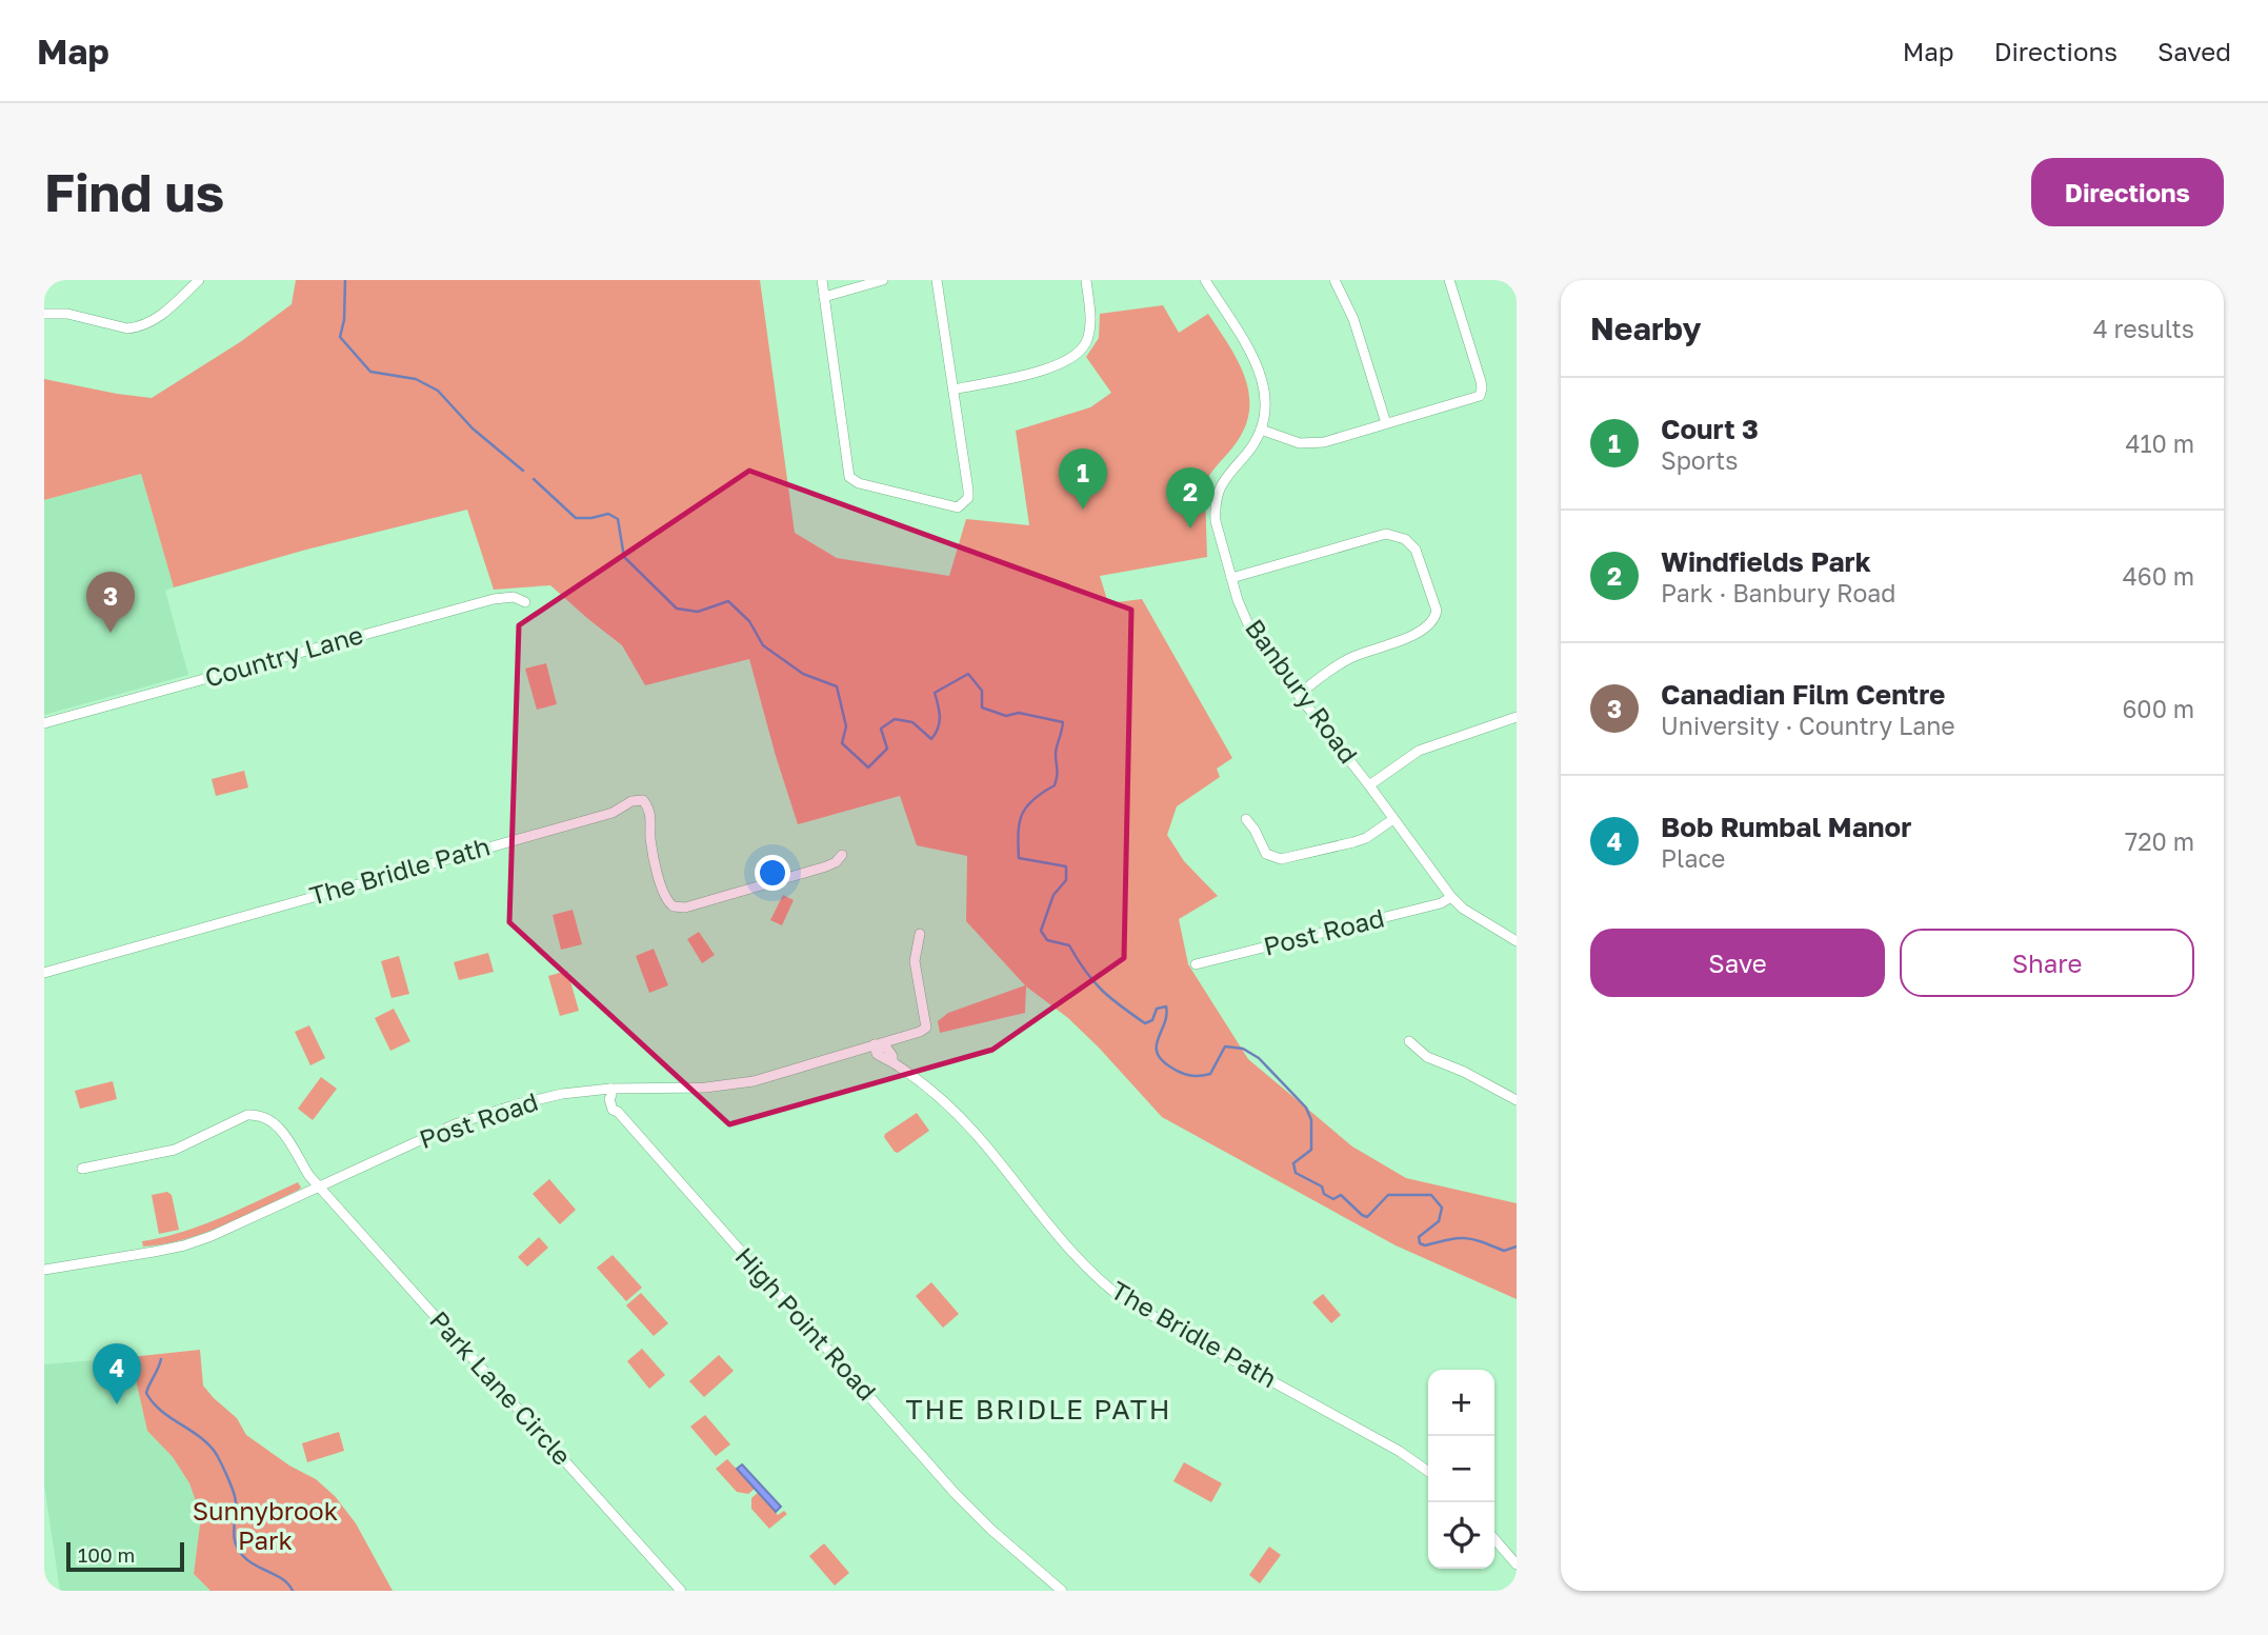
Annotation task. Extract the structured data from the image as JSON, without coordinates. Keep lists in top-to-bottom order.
{
  "streets": {
    "street": [
      "Country Lane",
      "Banbury Road",
      "The Bridle Path",
      "Post Road",
      "High Point Road",
      "Park Lane Circle"
    ]
  },
  "crossings": [
    ["Banbury Road", "Post Road"],
    ["The Bridle Path", "Post Road"],
    ["Post Road", "High Point Road"],
    ["Post Road", "Park Lane Circle"]
  ],
  "districts": ["THE BRIDLE PATH"],
  "parks": ["Sunnybrook Park"],
  "scale_bar": "100 m",
  "page": {
    "header": "Map",
    "nav": ["Map", "Directions", "Saved"],
    "buttons": [
      "Directions",
      ["Save", "Share"]
    ],
    "title": "Find us",
    "heading": ["Nearby", "4 results"],
    "list": [
      {
        "mark": "1",
        "name": "Court 3",
        "note": "Sports",
        "value": "410 m"
      },
      {
        "mark": "2",
        "name": "Windfields Park",
        "note": "Park · Banbury Road",
        "value": "460 m"
      },
      {
        "mark": "3",
        "name": "Canadian Film Centre",
        "note": "University · Country Lane",
        "value": "600 m"
      },
      {
        "mark": "4",
        "name": "Bob Rumbal Manor",
        "note": "Place",
        "value": "720 m"
      }
    ],
    "pins": [
      "1",
      "2",
      "3",
      "4"
    ],
    "map_buttons": ["+", "−"],
    "scale": "100 m"
  }
}
